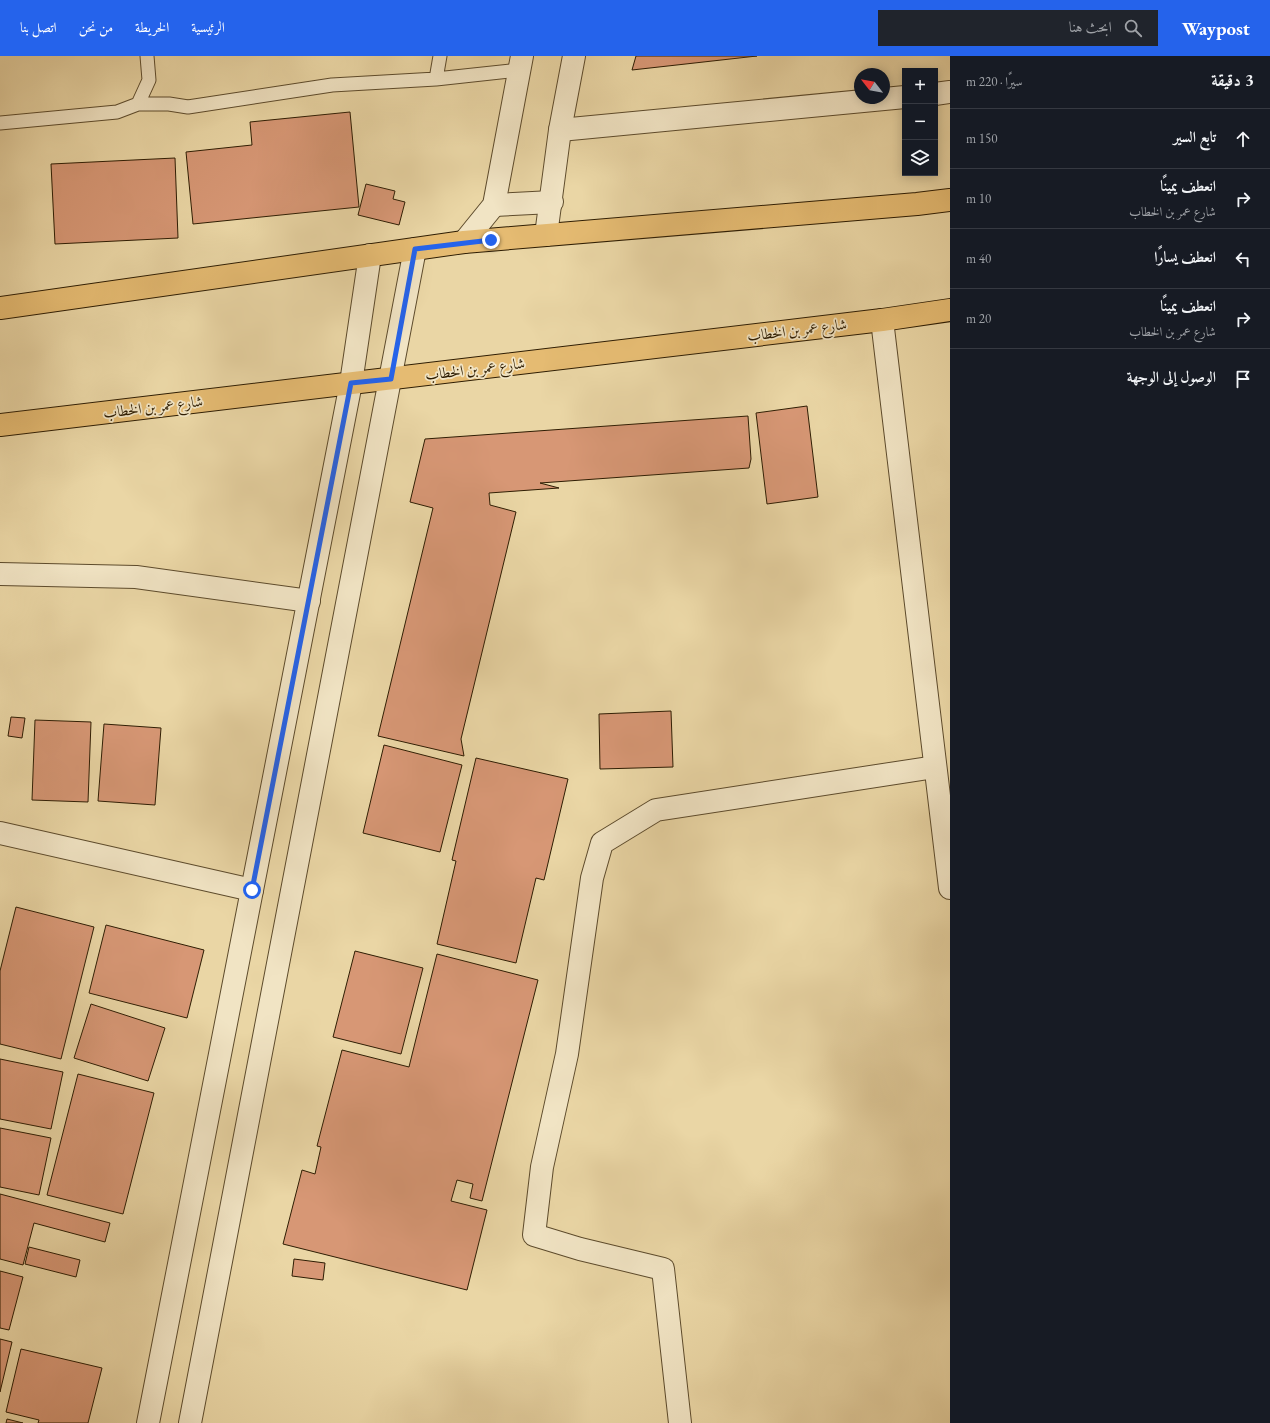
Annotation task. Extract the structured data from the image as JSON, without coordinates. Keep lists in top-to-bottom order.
{
  "streets": {
    "main road": ["شارع عمر بن الخطاب"]
  },
  "north": "top left",
  "page": {
    "header": "Waypost",
    "search": "ابحث هنا",
    "nav": [
      "الرئيسية",
      "الخريطة",
      "من نحن",
      "اتصل بنا"
    ],
    "heading": ["3 دقيقة", "سيرًا · 220 m"],
    "map_buttons": ["+", "−"],
    "list": [
      ["تابع السير", "150 m"],
      ["انعطف يمينًا", "شارع عمر بن الخطاب", "10 m"],
      ["انعطف يسارًا", "40 m"],
      ["انعطف يمينًا", "شارع عمر بن الخطاب", "20 m"],
      "الوصول إلى الوجهة"
    ]
  }
}
